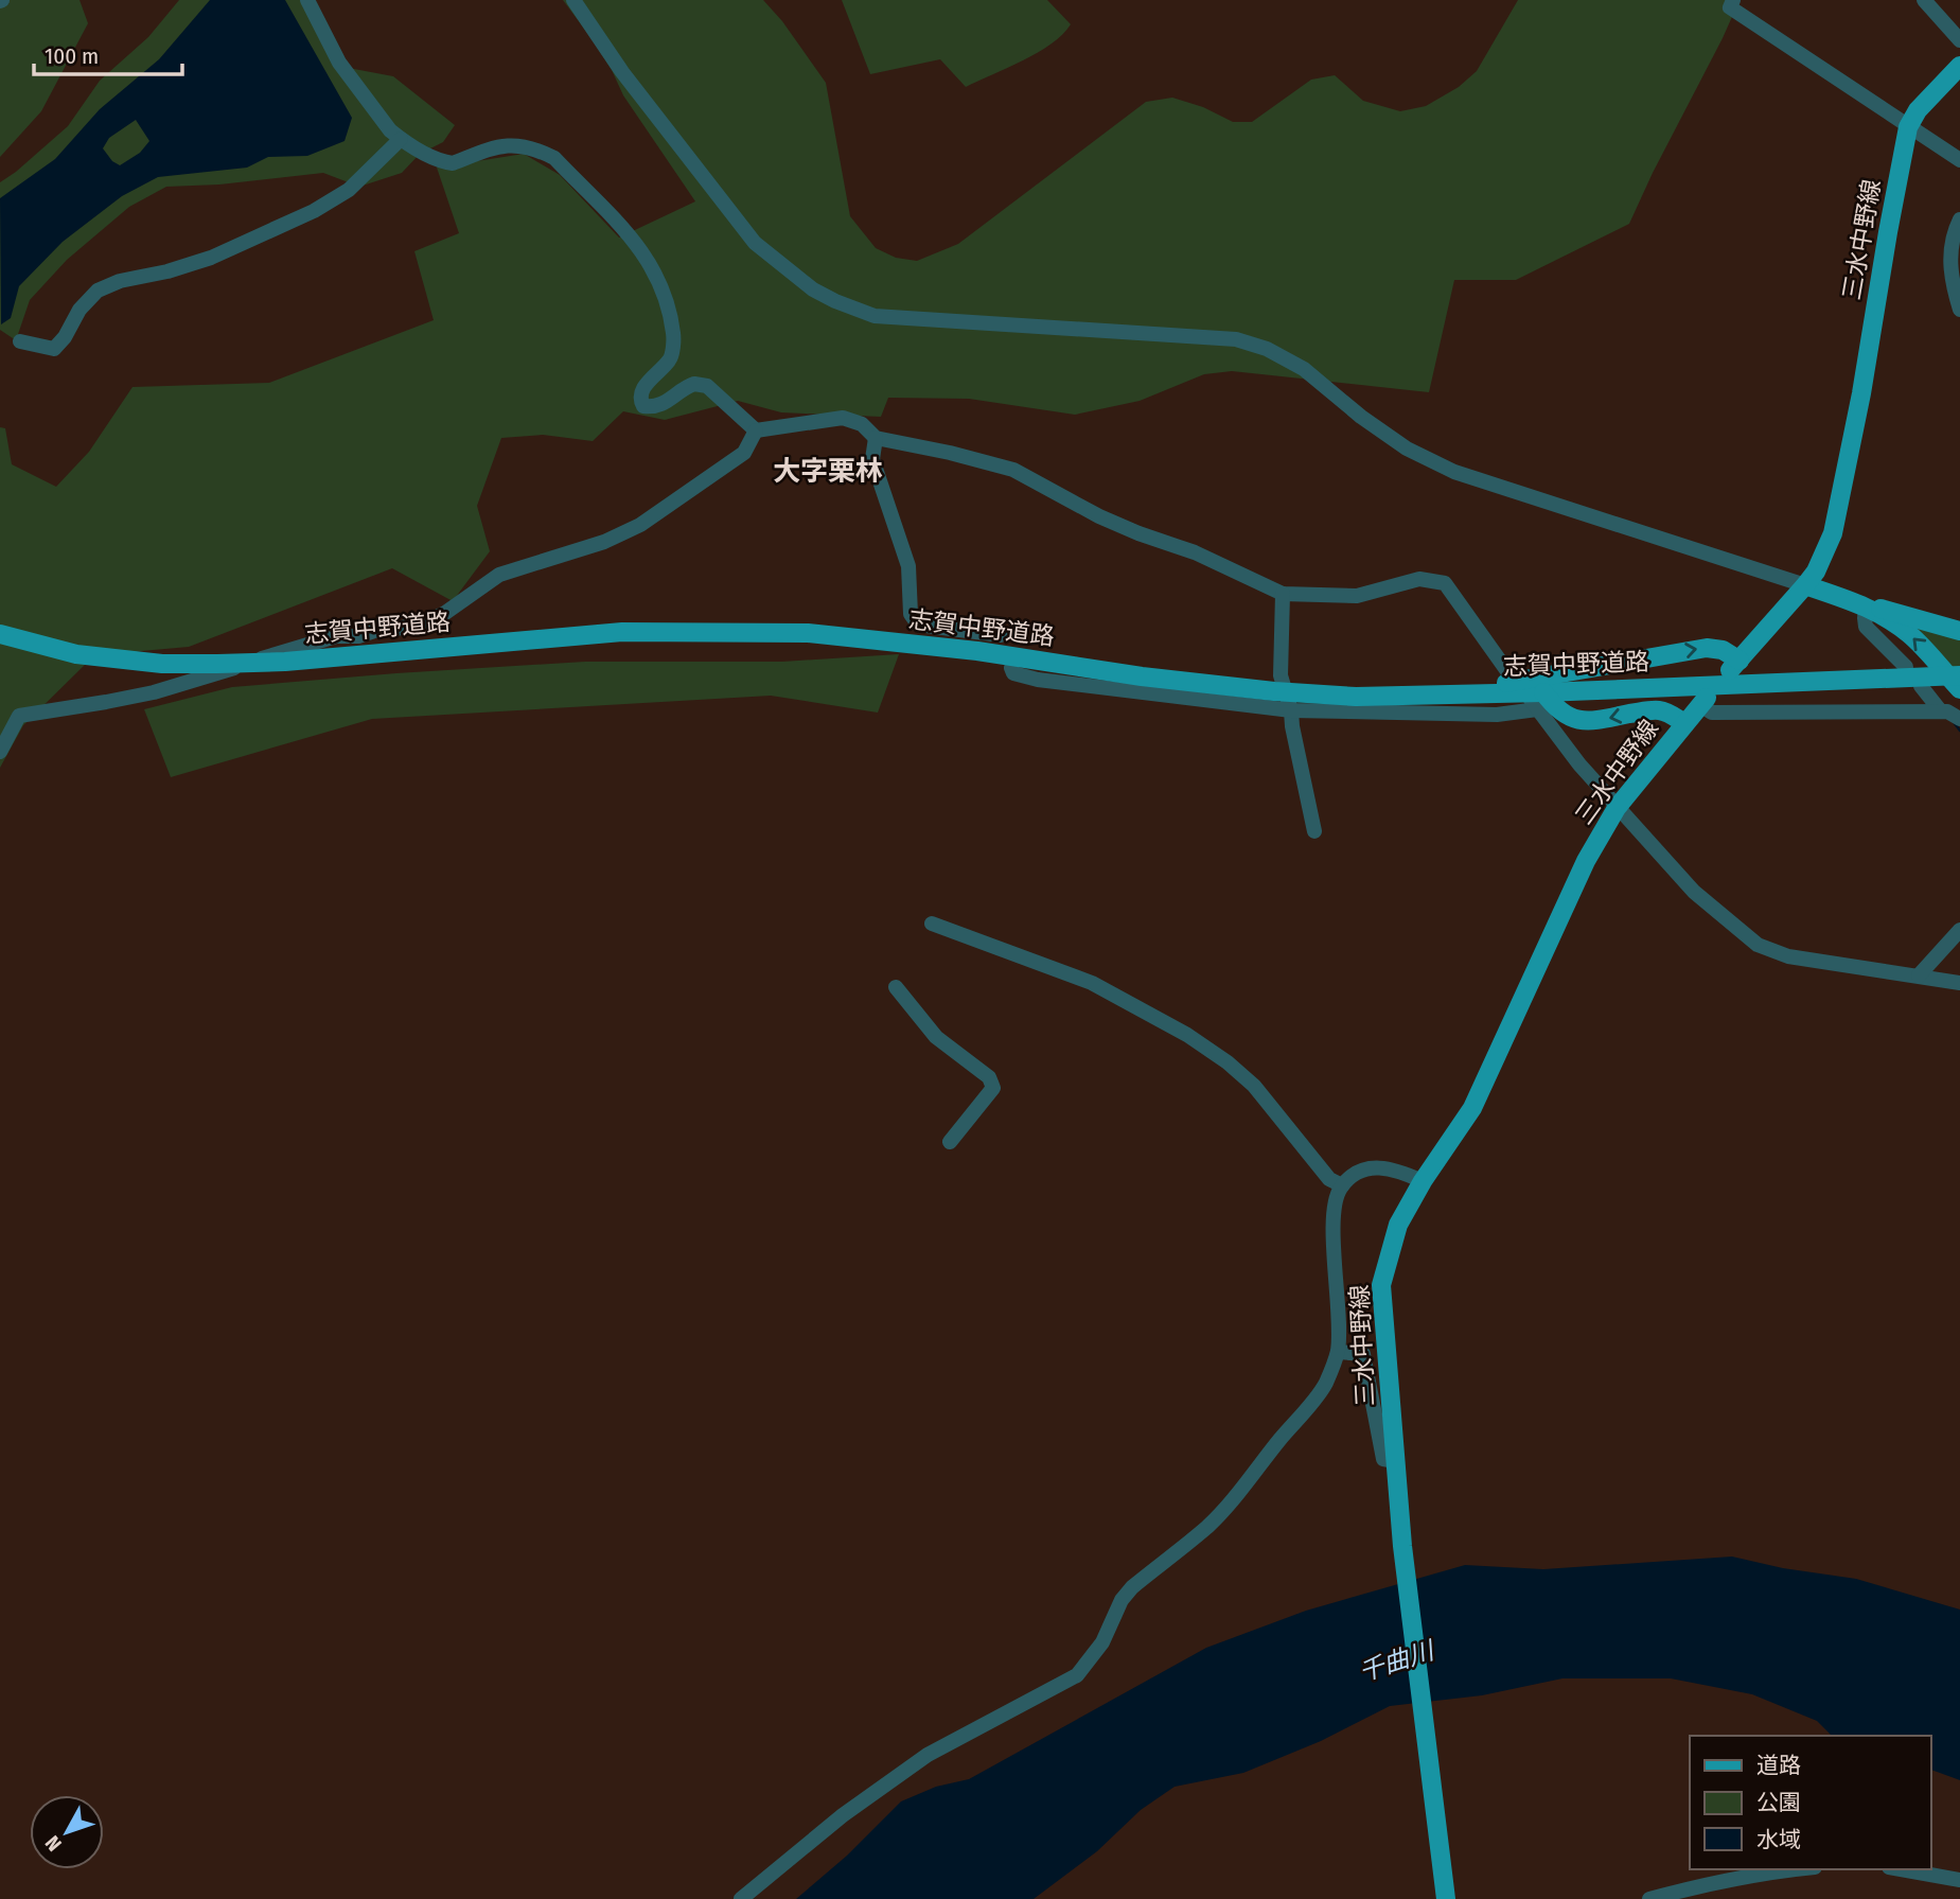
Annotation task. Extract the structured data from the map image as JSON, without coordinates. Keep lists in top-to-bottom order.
{
  "streets": {
    "main road": ["三水中野線", "志賀中野道路"]
  },
  "crossings": [
    ["三水中野線", "志賀中野道路"]
  ],
  "districts": ["大字栗林"],
  "water": ["千曲川"],
  "legend": ["道路", "公園", "水域"],
  "scale_bar": "100 m",
  "north": "bottom left"
}
